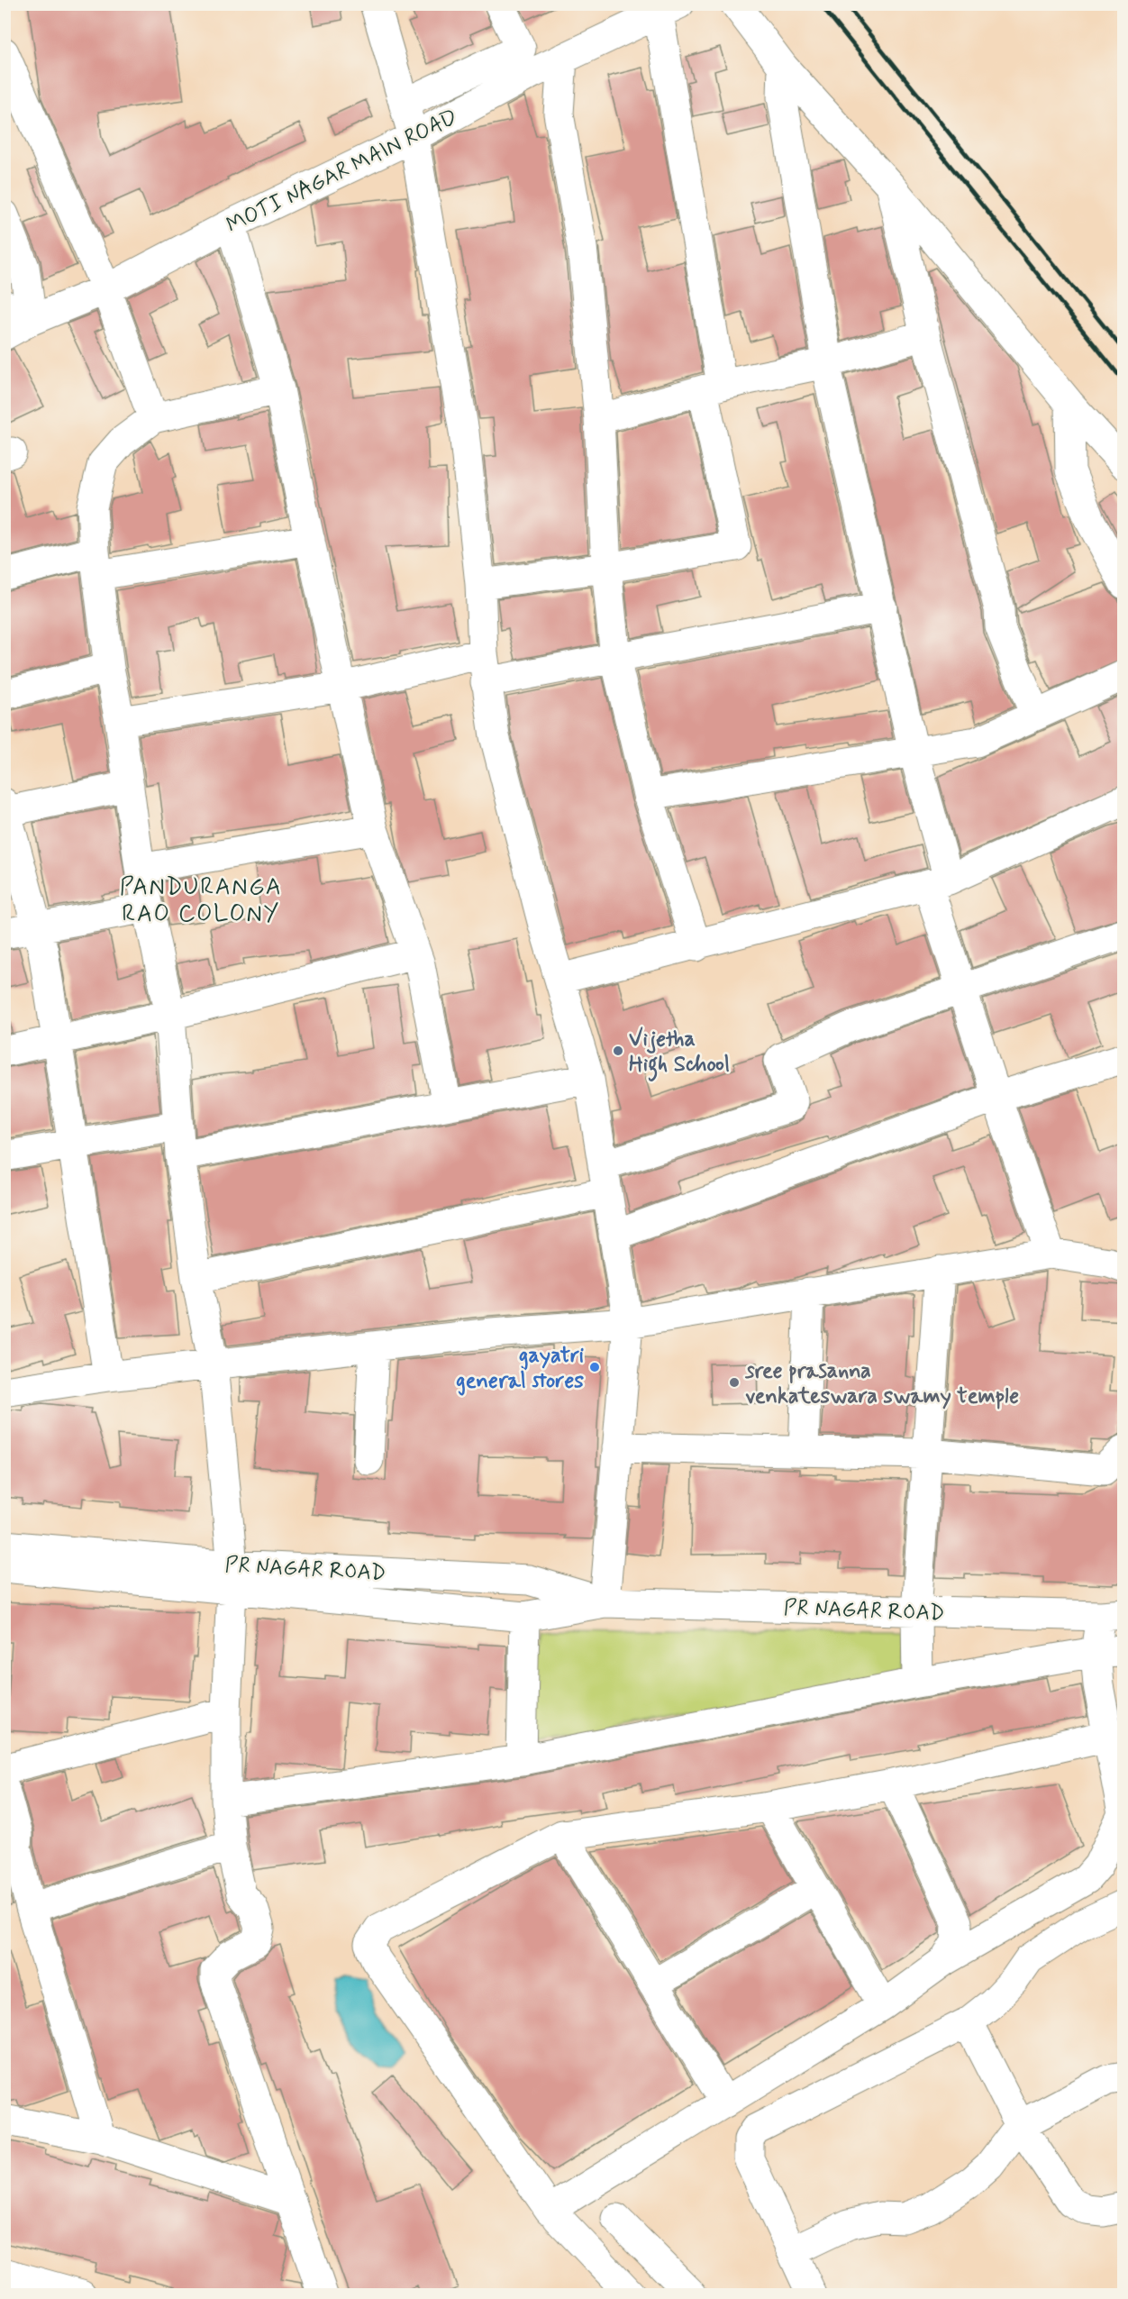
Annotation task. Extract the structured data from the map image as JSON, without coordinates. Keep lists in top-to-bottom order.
{
  "streets": {
    "street": ["MOTI NAGAR MAIN ROAD", "PR NAGAR ROAD"]
  },
  "districts": ["PANDURANGA RAO COLONY"],
  "places": ["Vijetha High School", "gayatri general stores", "sree prasanna venkateswara swamy temple"]
}
